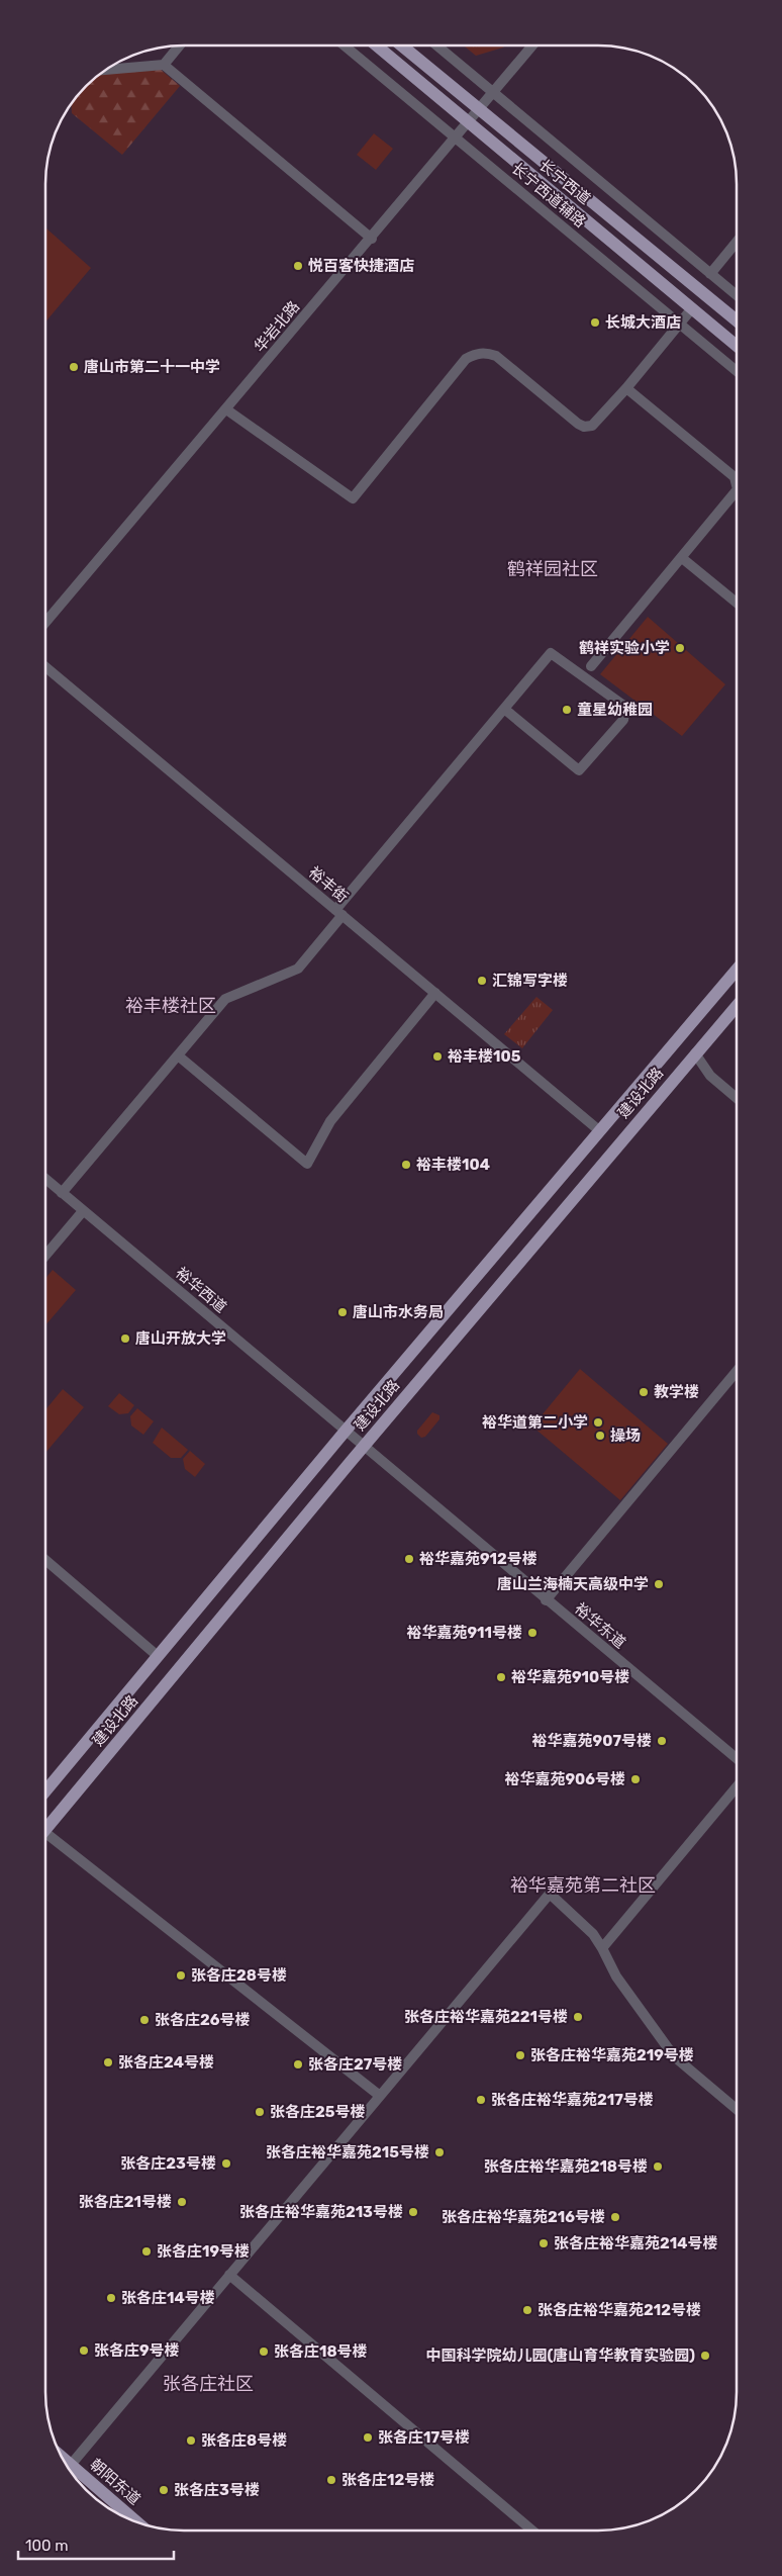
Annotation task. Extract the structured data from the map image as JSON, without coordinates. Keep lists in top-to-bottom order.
{
  "streets": {
    "main road": ["长宁西道", "建设北路", "朝阳东道"],
    "street": [
      "长宁西道辅路",
      "华岩北路",
      "裕丰街",
      "裕华西道",
      "裕华东道"
    ]
  },
  "crossings": [
    ["长宁西道", "华岩北路"],
    ["长宁西道辅路", "华岩北路"],
    ["裕丰街", "建设北路"],
    ["建设北路", "裕华西道"],
    ["建设北路", "裕华东道"],
    ["裕华西道", "裕华东道"]
  ],
  "districts": [
    "鹤祥园社区",
    "裕丰楼社区",
    "裕华嘉苑第二社区",
    "张各庄社区"
  ],
  "places": [
    "悦百客快捷酒店",
    "长城大酒店",
    "唐山市第二十一中学",
    "鹤祥实验小学",
    "童星幼稚园",
    "汇锦写字楼",
    "裕丰楼105",
    "裕丰楼104",
    "唐山市水务局",
    "唐山开放大学",
    "教学楼",
    "裕华道第二小学",
    "操场",
    "裕华嘉苑912号楼",
    "唐山兰海楠天高级中学",
    "裕华嘉苑911号楼",
    "裕华嘉苑910号楼",
    "裕华嘉苑907号楼",
    "裕华嘉苑906号楼",
    "张各庄28号楼",
    "张各庄裕华嘉苑221号楼",
    "张各庄26号楼",
    "张各庄裕华嘉苑219号楼",
    "张各庄24号楼",
    "张各庄27号楼",
    "张各庄裕华嘉苑217号楼",
    "张各庄25号楼",
    "张各庄裕华嘉苑215号楼",
    "张各庄23号楼",
    "张各庄裕华嘉苑218号楼",
    "张各庄21号楼",
    "张各庄裕华嘉苑213号楼",
    "张各庄裕华嘉苑216号楼",
    "张各庄裕华嘉苑214号楼",
    "张各庄19号楼",
    "张各庄14号楼",
    "张各庄裕华嘉苑212号楼",
    "张各庄9号楼",
    "张各庄18号楼",
    "中国科学院幼儿园(唐山育华教育实验园)",
    "张各庄17号楼",
    "张各庄8号楼",
    "张各庄12号楼",
    "张各庄3号楼"
  ],
  "scale_bar": "100 m"
}
